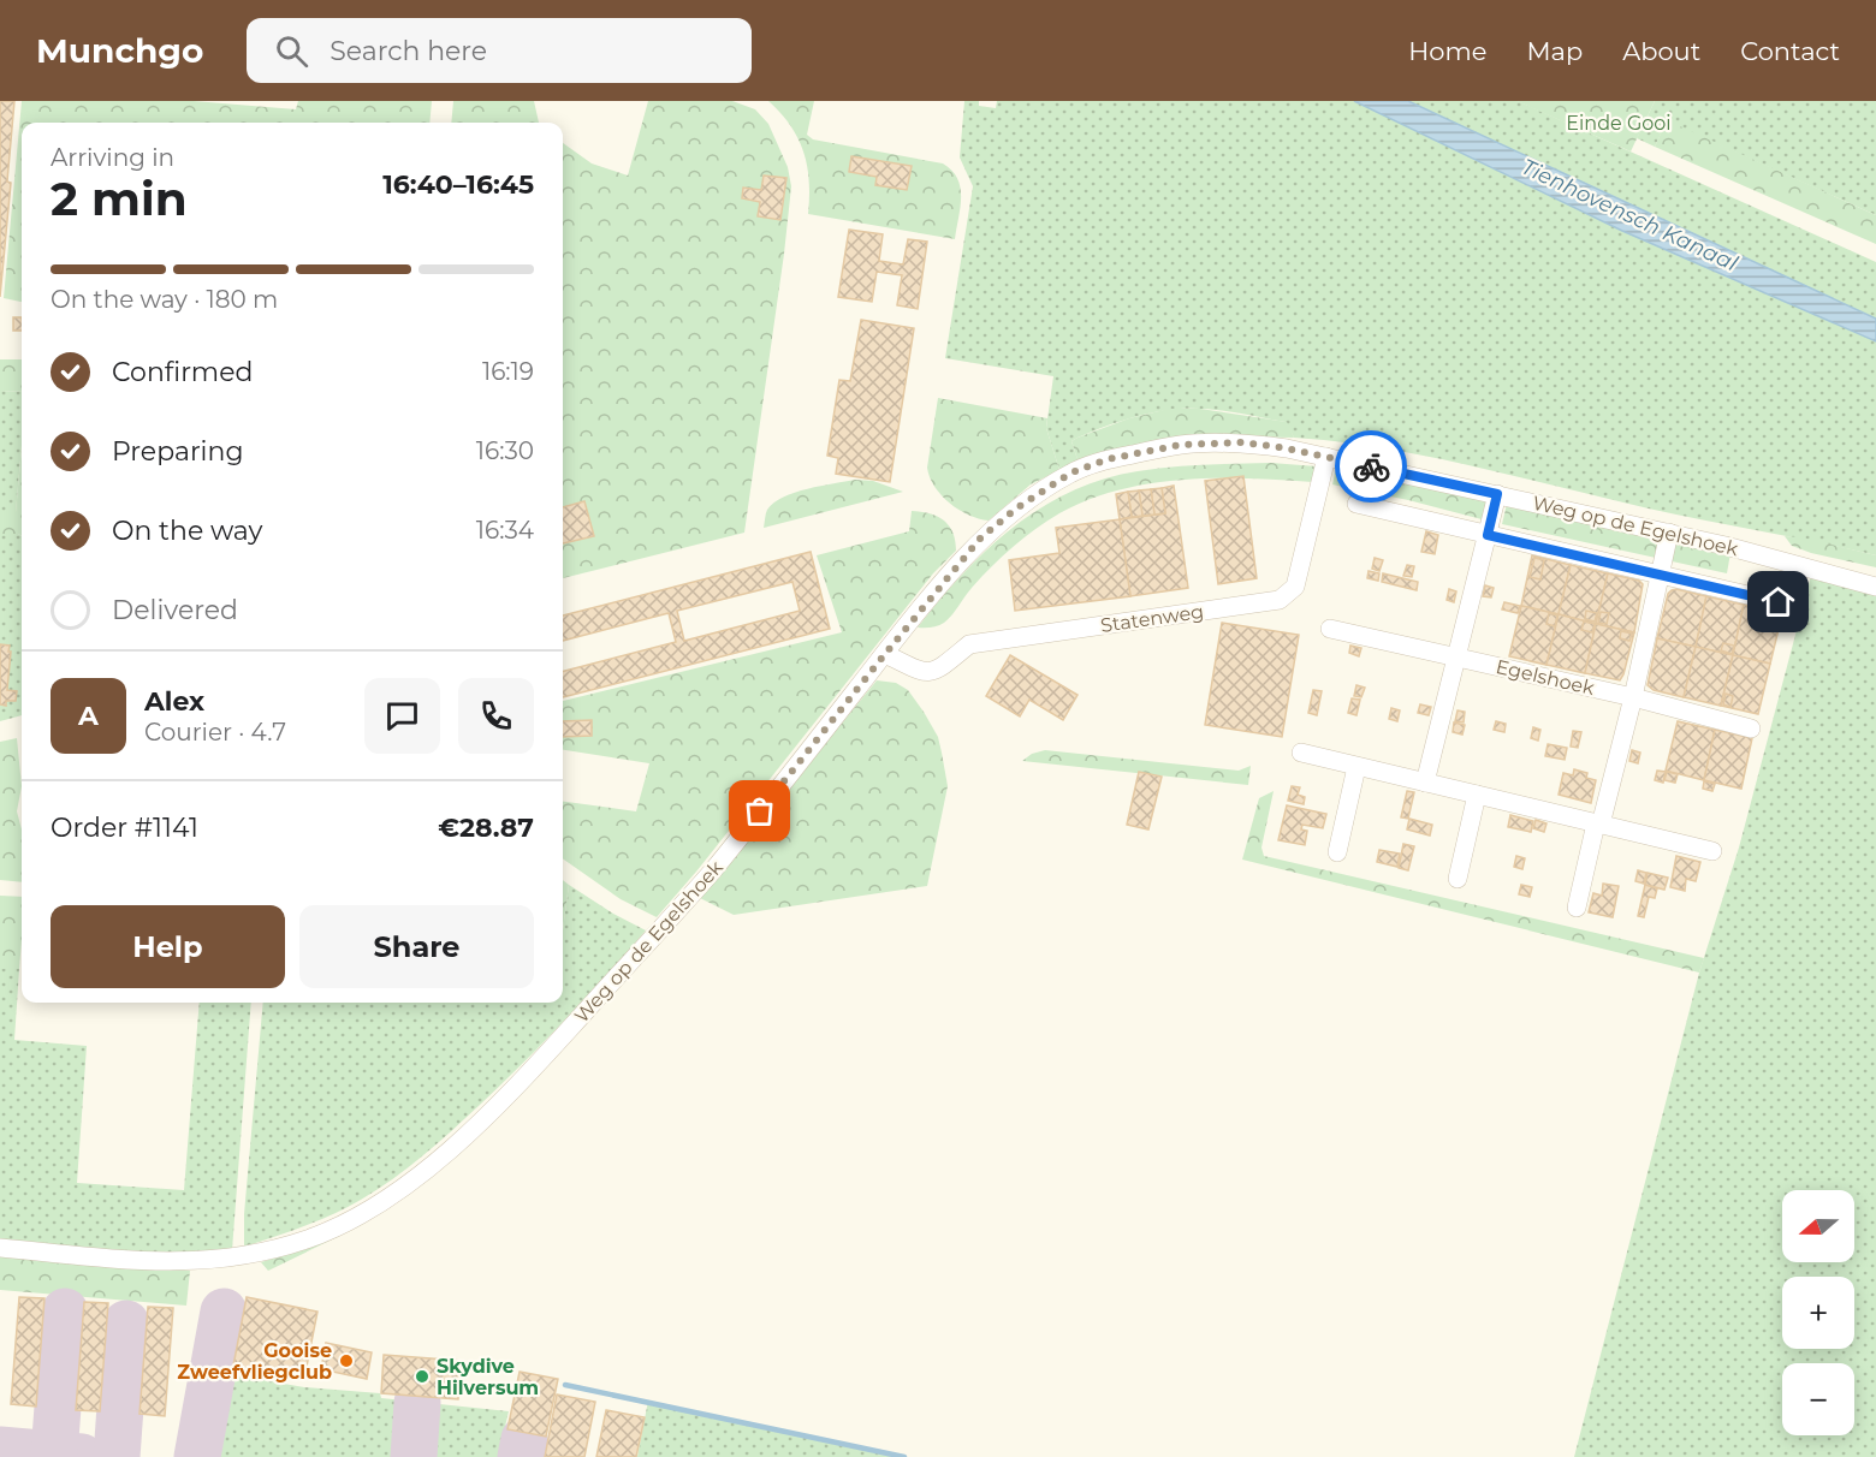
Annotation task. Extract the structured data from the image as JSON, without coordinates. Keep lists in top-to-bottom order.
{
  "streets": {
    "street": ["Weg op de Egelshoek", "Statenweg", "Egelshoek"]
  },
  "crossings": [
    ["Weg op de Egelshoek", "Statenweg"]
  ],
  "water": ["Tienhovensch Kanaal"],
  "parks": ["Einde Gooi"],
  "places": ["Gooise Zweefvliegclub", "Skydive Hilversum"],
  "north": "left",
  "page": {
    "header": "Munchgo",
    "search": "Search here",
    "nav": [
      "Home",
      "Map",
      "About",
      "Contact"
    ],
    "heading": ["2 min", "Arriving in", "16:40–16:45"],
    "panel": [
      "Alex",
      "Courier · 4.7",
      "Order #1141",
      "€28.87"
    ],
    "bar": "On the way · 180 m",
    "list": [
      ["Confirmed", "16:19"],
      ["Preparing", "16:30"],
      ["On the way", "16:34"],
      "Delivered"
    ],
    "round": "A",
    "buttons": ["Help", "Share"],
    "map_buttons": ["+", "−"]
  }
}
